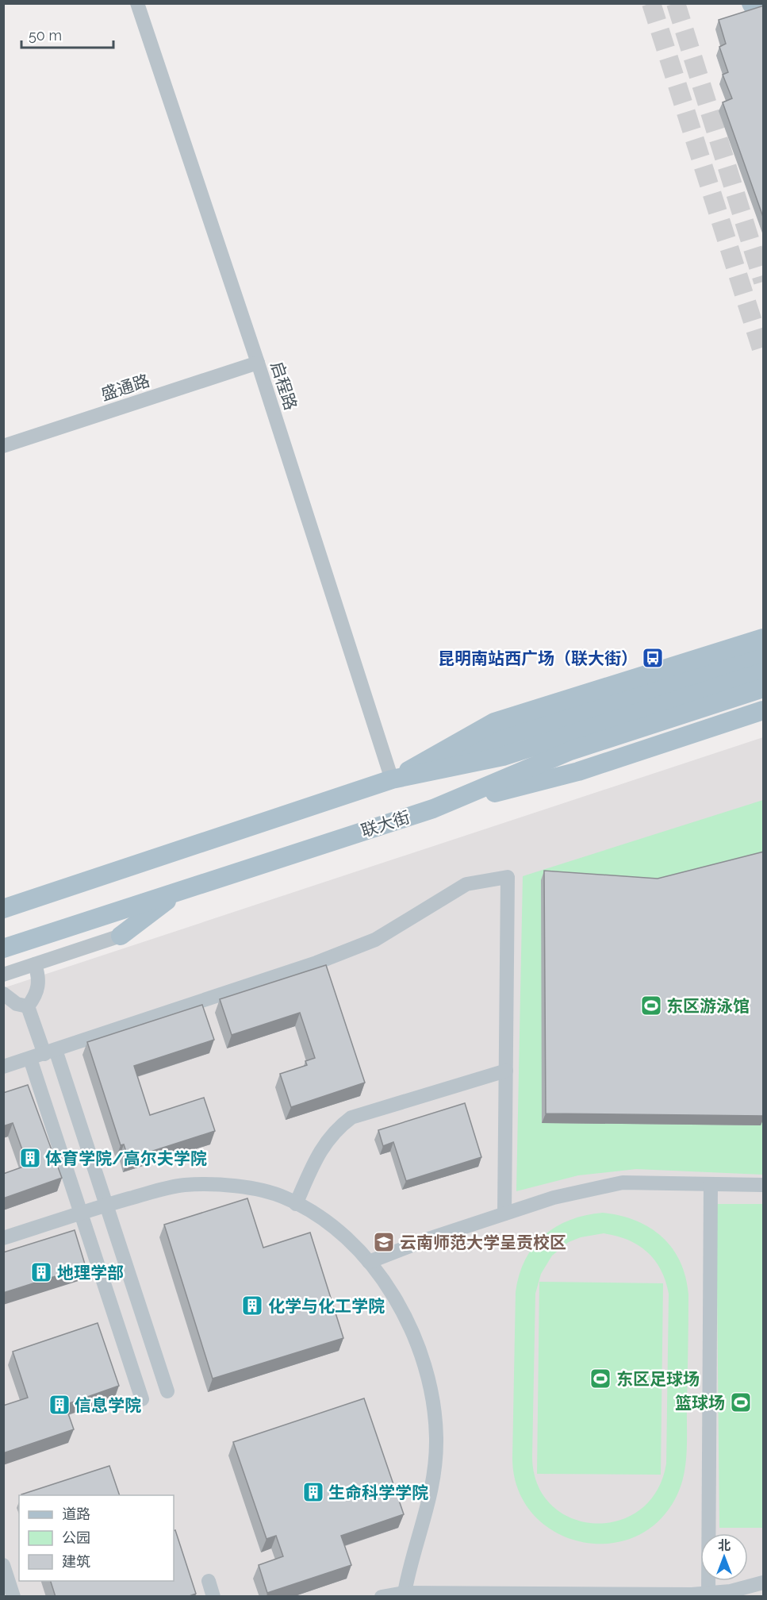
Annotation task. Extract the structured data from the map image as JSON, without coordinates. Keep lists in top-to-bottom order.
{
  "streets": {
    "main road": ["联大街"],
    "street": ["启程路", "盛通路"]
  },
  "crossings": [
    ["启程路", "盛通路"]
  ],
  "places": {
    "bus stop": ["昆明南站西广场（联大街）"],
    "sports": ["东区游泳馆", "东区足球场", "篮球场"],
    "building": [
      "体育学院/高尔夫学院",
      "地理学部",
      "化学与化工学院",
      "信息学院",
      "生命科学学院"
    ],
    "school or university": ["云南师范大学呈贡校区"]
  },
  "legend": ["道路", "公园", "建筑"],
  "scale_bar": "50 m",
  "north": "top"
}
